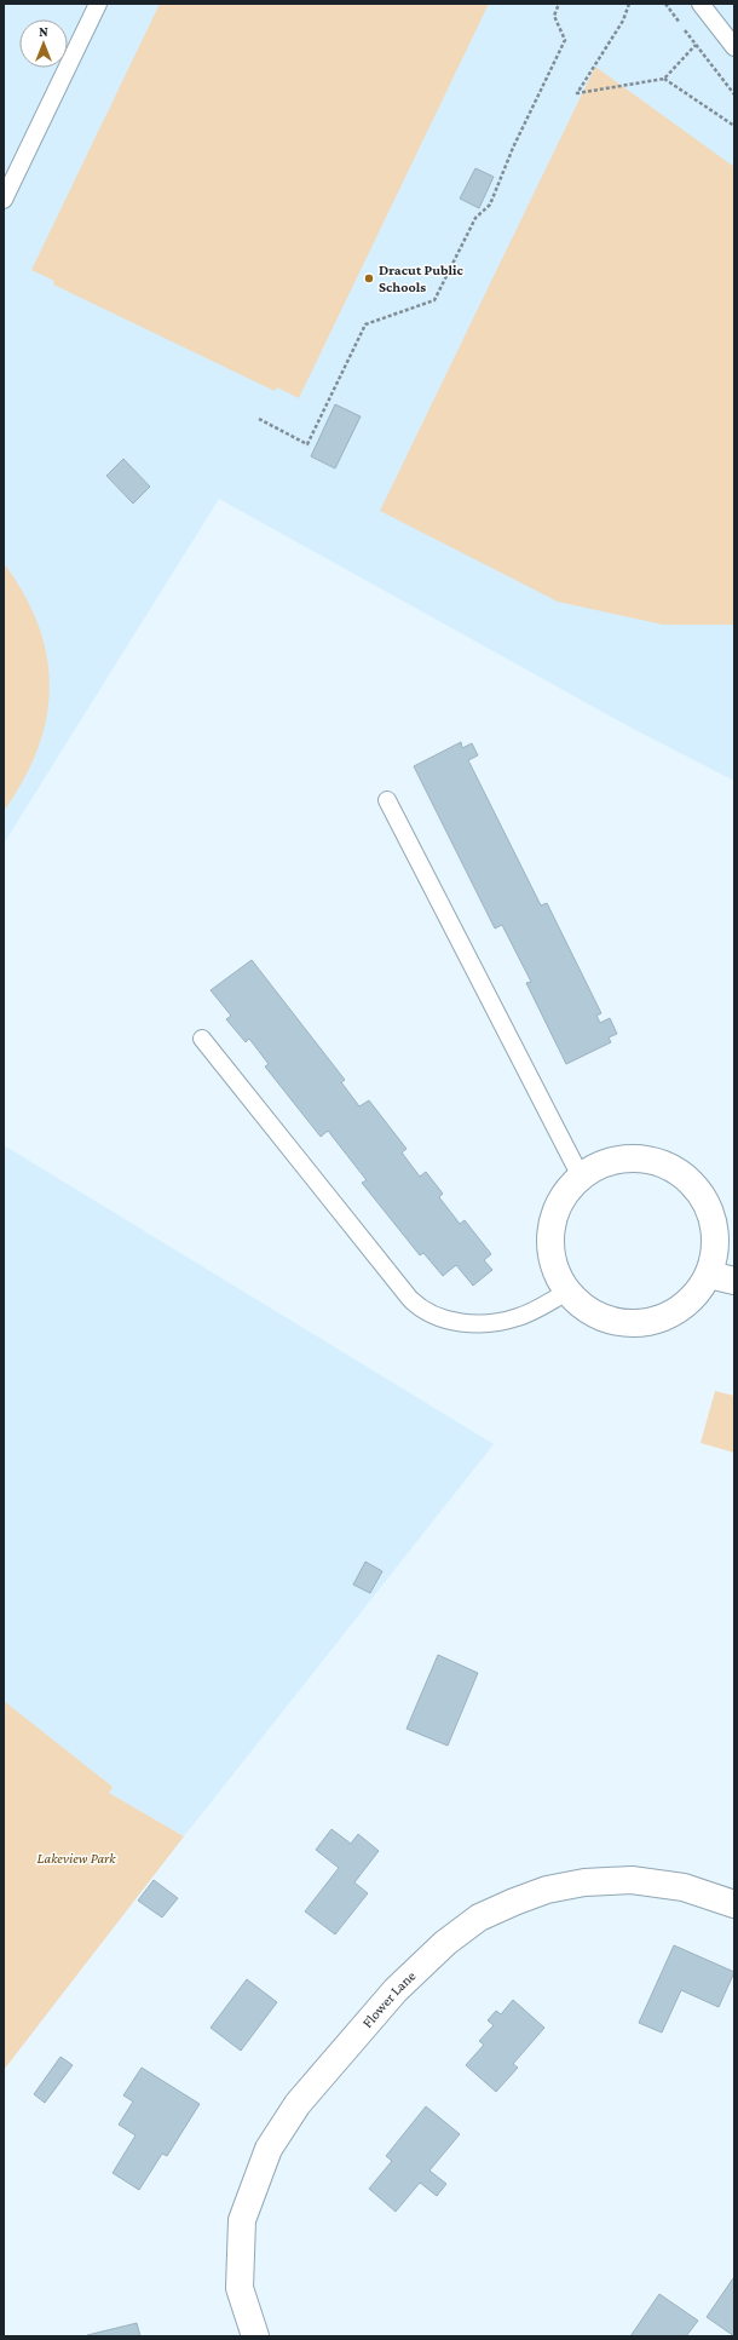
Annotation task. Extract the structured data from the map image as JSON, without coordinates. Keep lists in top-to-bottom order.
{
  "streets": {
    "street": ["Flower Lane"]
  },
  "parks": ["Lakeview Park"],
  "places": ["Dracut Public Schools"],
  "north": "top"
}
